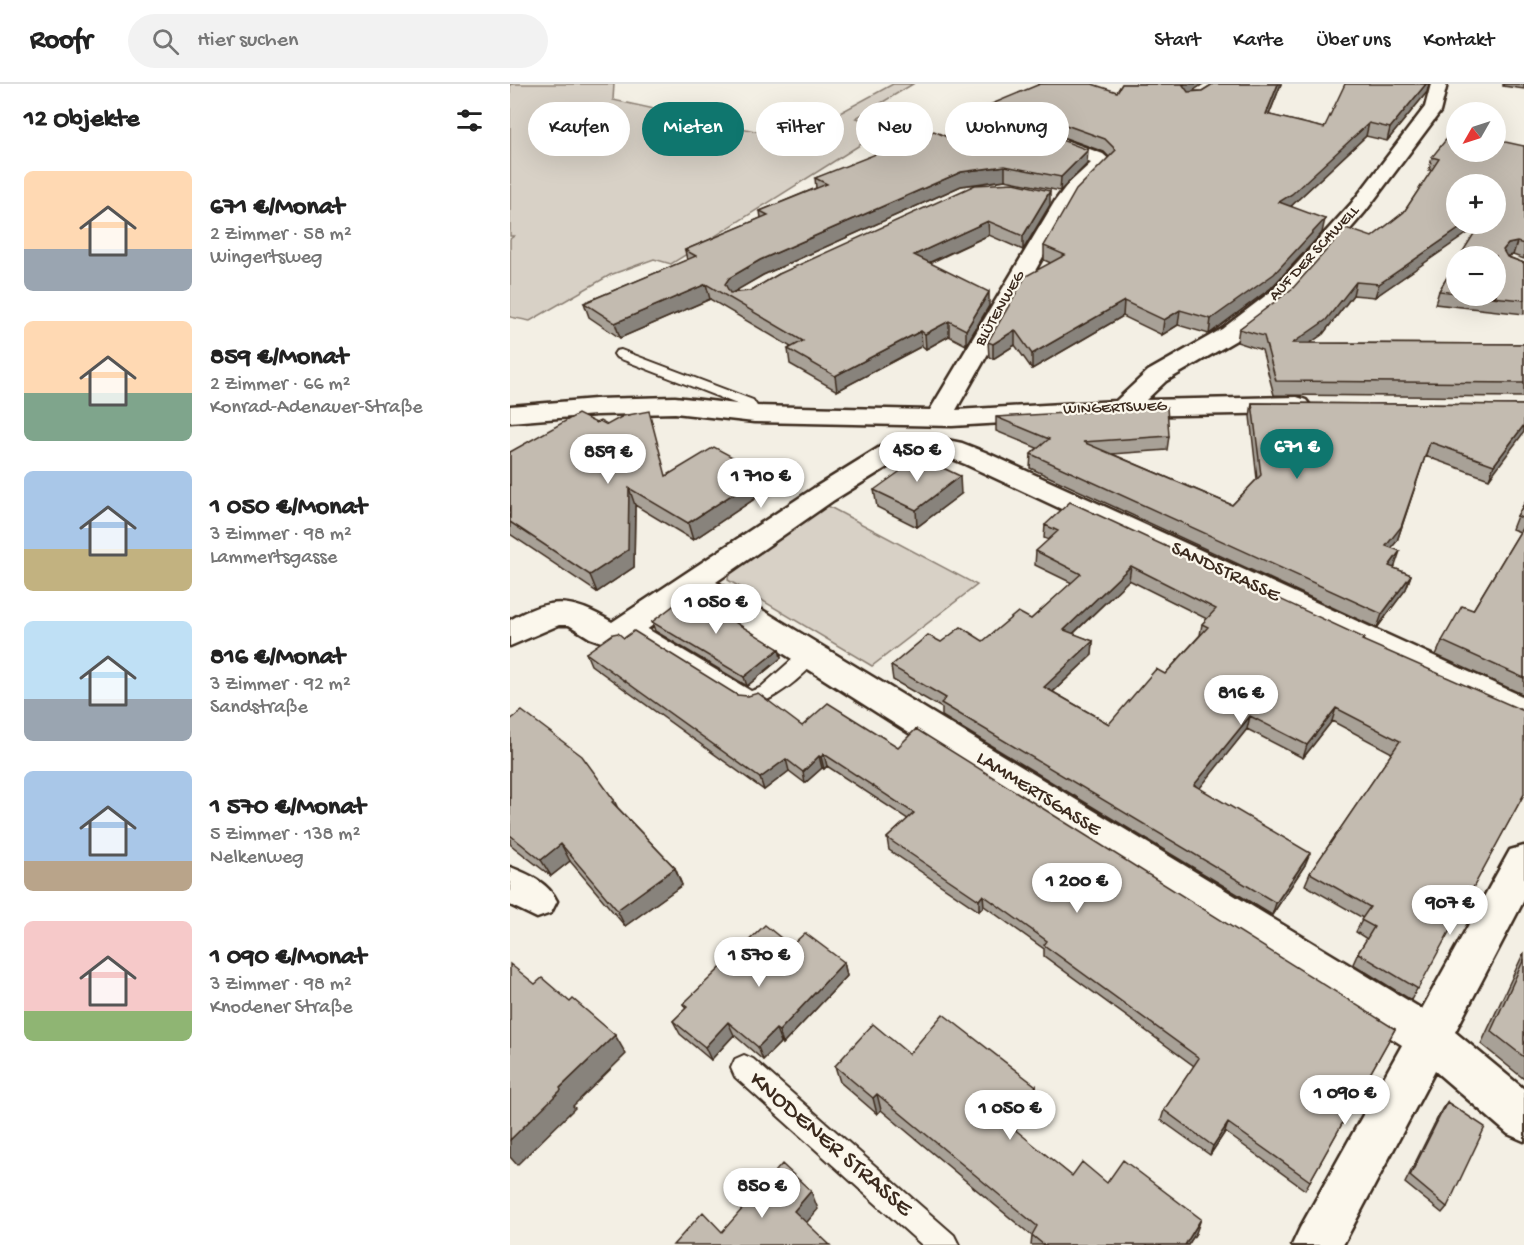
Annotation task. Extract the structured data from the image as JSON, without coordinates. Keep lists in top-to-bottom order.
{
  "streets": {
    "street": [
      "AUF DER SCHWELL",
      "BLÜTENWEG",
      "WINGERTSWEG",
      "SANDSTRASSE",
      "LAMMERTSGASSE"
    ],
    "lane": ["KNODENER STRASSE"]
  },
  "crossings": [
    ["AUF DER SCHWELL", "WINGERTSWEG"],
    ["BLÜTENWEG", "WINGERTSWEG"],
    ["SANDSTRASSE", "LAMMERTSGASSE"]
  ],
  "north": "bottom left",
  "page": {
    "header": "Roofr",
    "search": "Hier suchen",
    "nav": [
      "Start",
      "Karte",
      "Über uns",
      "Kontakt"
    ],
    "heading": "12 Objekte",
    "map_buttons": ["+", "−"],
    "chip": [
      "Kaufen",
      "Mieten",
      "Filter",
      "Neu",
      "Wohnung"
    ],
    "list": [
      {
        "name": "671 €/Monat",
        "note": "2 Zimmer · 58 m² · Wingertsweg"
      },
      {
        "name": "859 €/Monat",
        "note": "2 Zimmer · 66 m² · Konrad-Adenauer-Straße"
      },
      {
        "name": "1 050 €/Monat",
        "note": "3 Zimmer · 98 m² · Lammertsgasse"
      },
      {
        "name": "816 €/Monat",
        "note": "3 Zimmer · 92 m² · Sandstraße"
      },
      {
        "name": "1 570 €/Monat",
        "note": "5 Zimmer · 138 m² · Nelkenweg"
      },
      {
        "name": "1 090 €/Monat",
        "note": "3 Zimmer · 98 m² · Knodener Straße"
      }
    ],
    "price": [
      "671 €",
      "450 €",
      "859 €",
      "1 710 €",
      "1 050 €",
      "816 €",
      "1 200 €",
      "907 €",
      "1 570 €",
      "1 090 €",
      "1 050 €",
      "850 €"
    ]
  }
}
